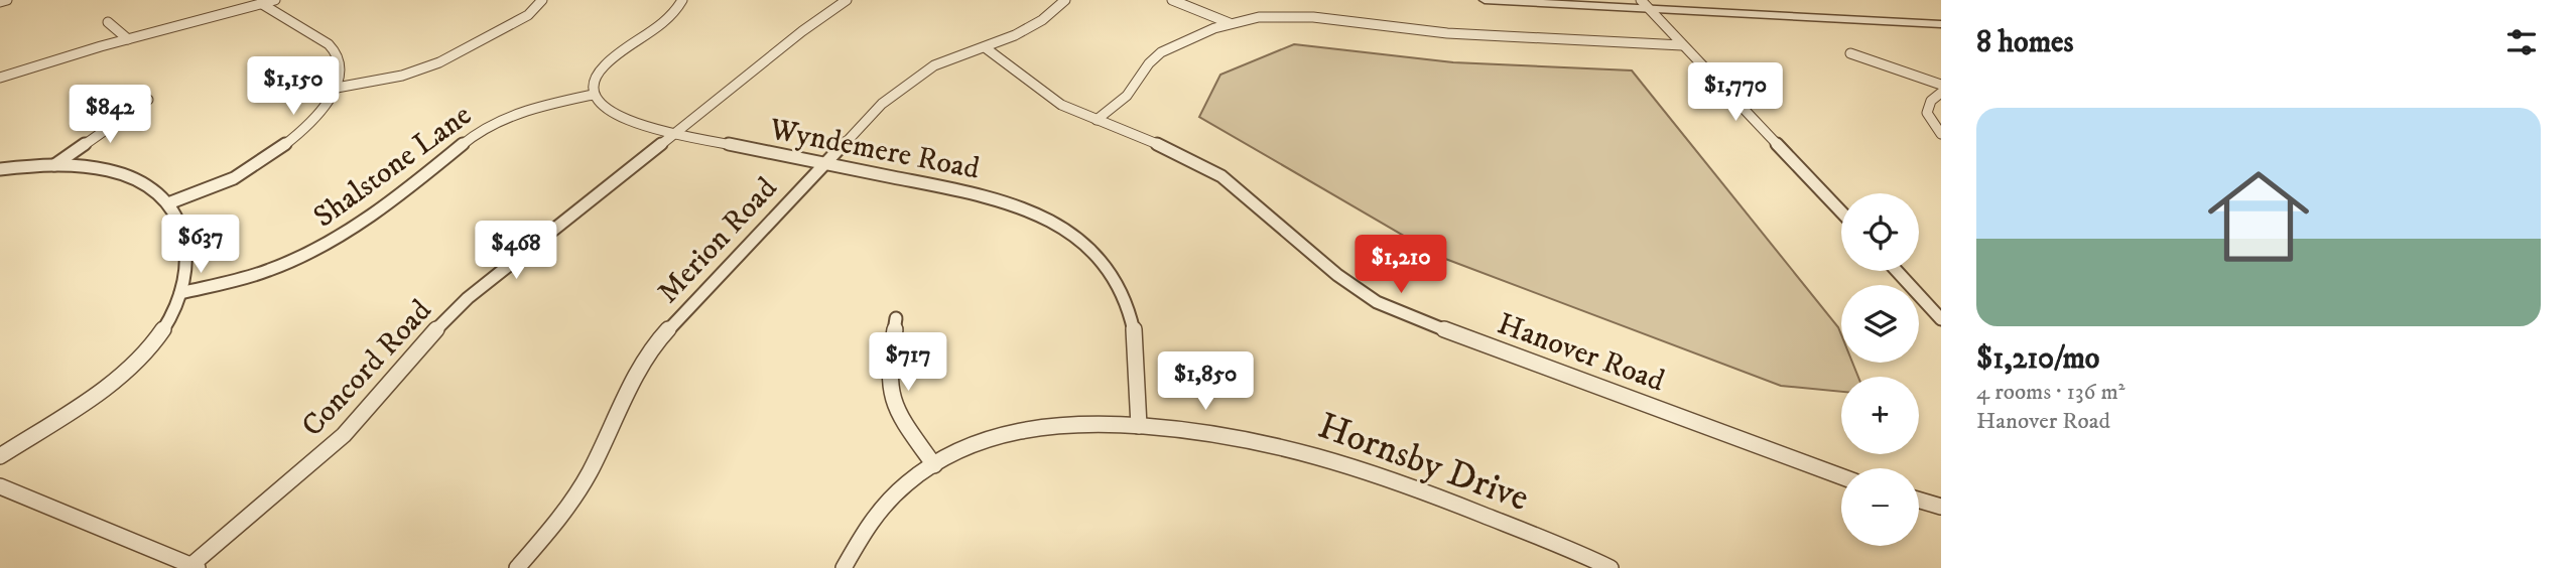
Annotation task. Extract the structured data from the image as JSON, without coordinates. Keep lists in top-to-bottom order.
{
  "streets": {
    "street": [
      "Wyndemere Road",
      "Shalstone Lane",
      "Merion Road",
      "Hanover Road",
      "Concord Road",
      "Hornsby Drive"
    ]
  },
  "crossings": [
    ["Wyndemere Road", "Shalstone Lane"],
    ["Wyndemere Road", "Merion Road"],
    ["Wyndemere Road", "Concord Road"],
    ["Wyndemere Road", "Hornsby Drive"],
    ["Merion Road", "Hanover Road"]
  ],
  "page": {
    "heading": "8 homes",
    "price": [
      "$1,150",
      "$1,770",
      "$842",
      "$637",
      "$468",
      "$1,210",
      "$717",
      "$1,850"
    ],
    "list": [
      {
        "name": "$1,210/mo",
        "note": "4 rooms · 136 m² · Hanover Road"
      }
    ],
    "map_buttons": ["+", "−"]
  }
}
